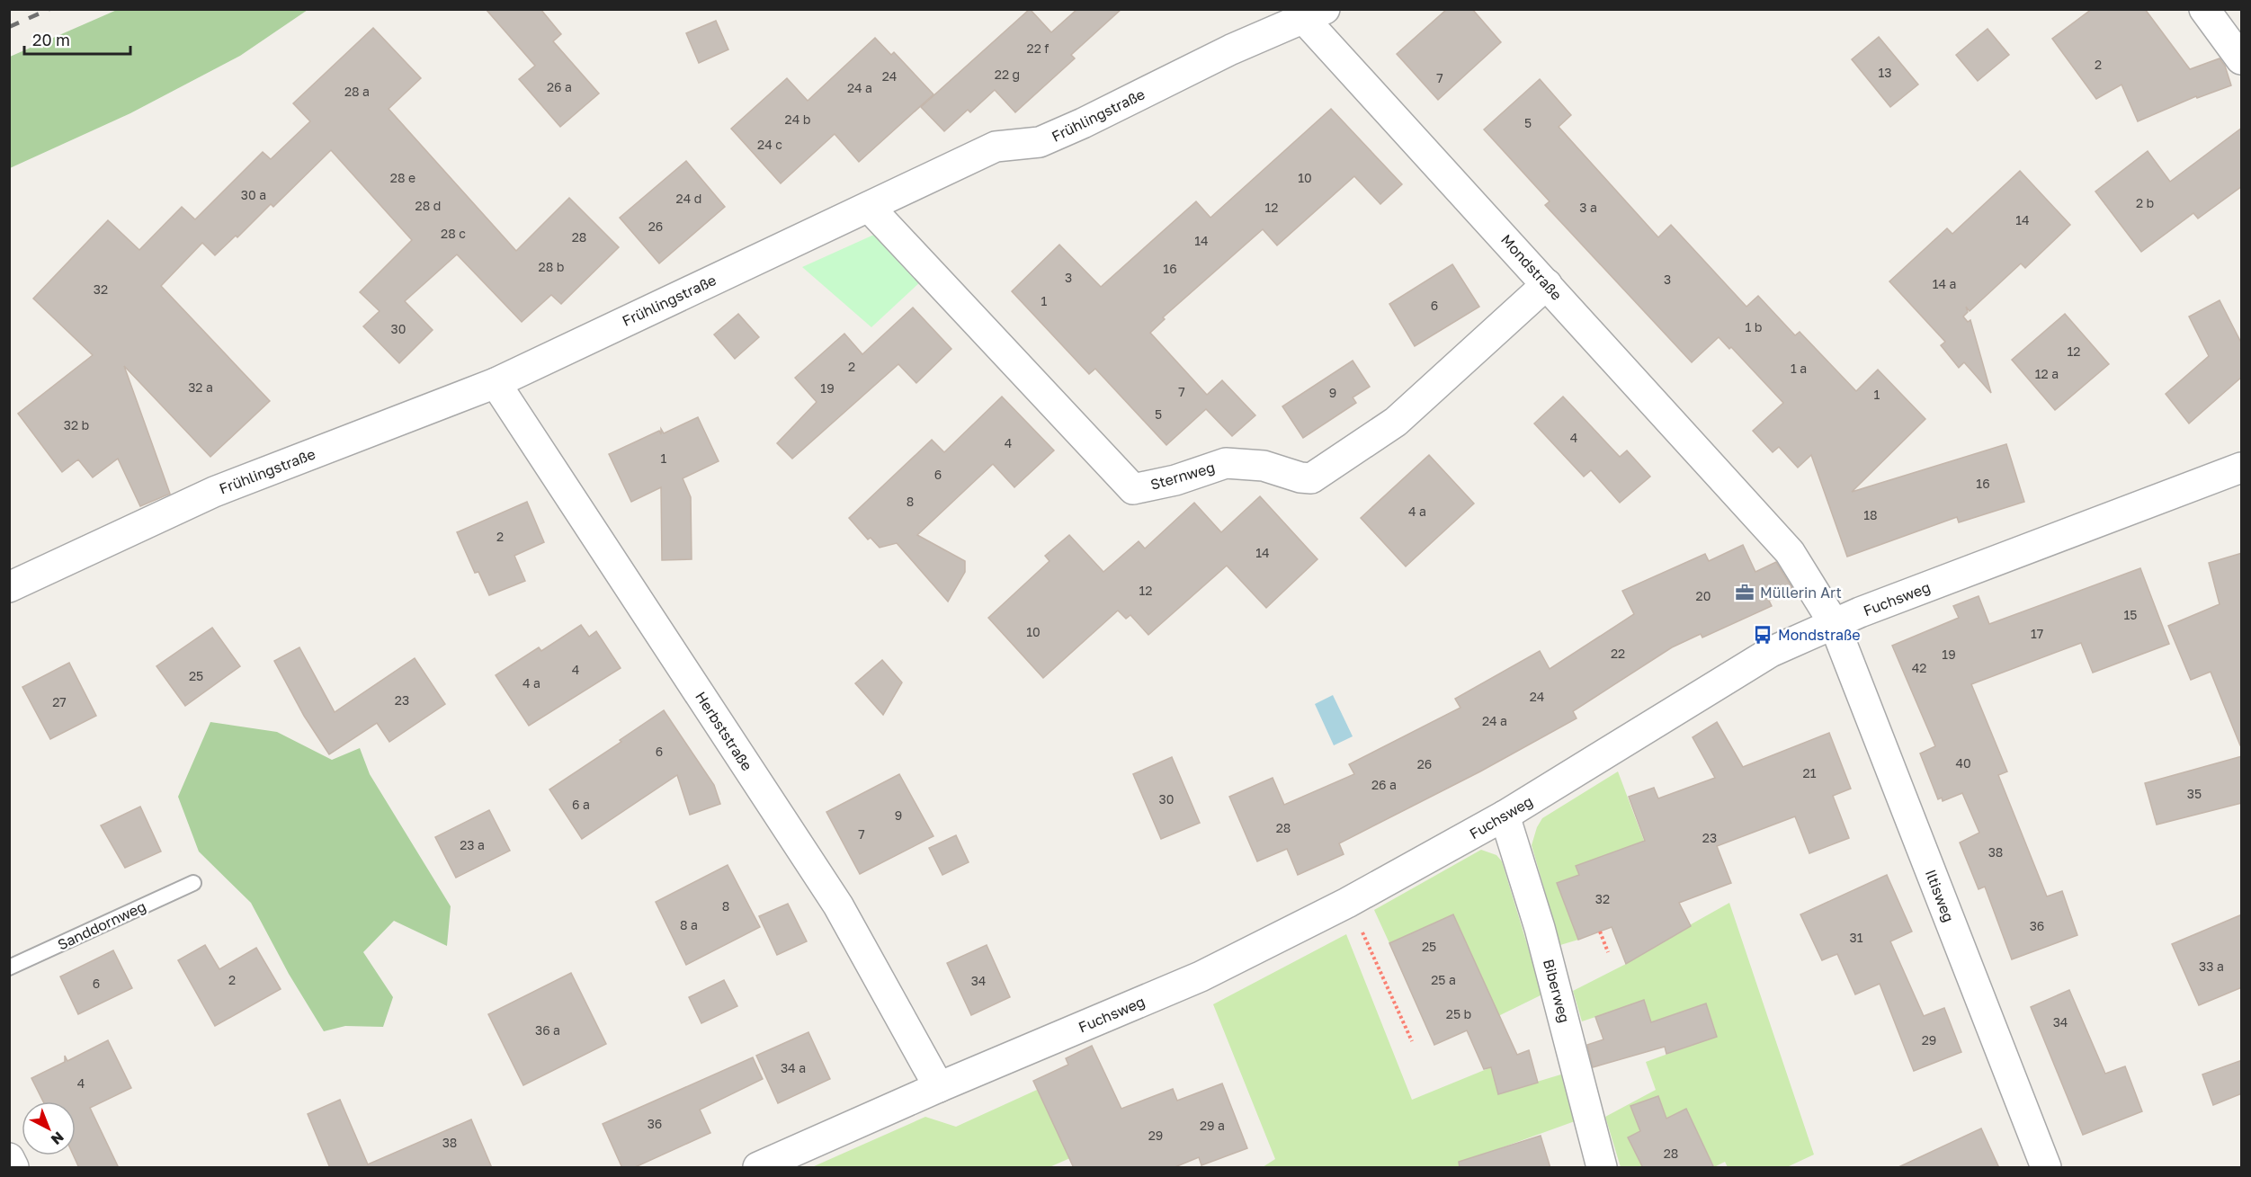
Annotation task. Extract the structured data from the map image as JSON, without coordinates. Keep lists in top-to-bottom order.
{
  "streets": {
    "street": [
      "Frühlingstraße",
      "Mondstraße",
      "Sternweg",
      "Fuchsweg",
      "Herbststraße",
      "Iltisweg",
      "Biberweg"
    ],
    "lane": ["Sanddornweg"]
  },
  "crossings": [
    ["Frühlingstraße", "Mondstraße"],
    ["Frühlingstraße", "Sternweg"],
    ["Frühlingstraße", "Herbststraße"],
    ["Mondstraße", "Sternweg"],
    ["Mondstraße", "Fuchsweg"],
    ["Mondstraße", "Iltisweg"],
    ["Fuchsweg", "Herbststraße"],
    ["Fuchsweg", "Iltisweg"],
    ["Fuchsweg", "Biberweg"]
  ],
  "places": {
    "office": ["Müllerin Art"],
    "bus stop": ["Mondstraße"]
  },
  "house_numbers": [
    "22 f",
    "2",
    "13",
    "22 g",
    "24",
    "7",
    "26 a",
    "24 a",
    "28 a",
    "24 b",
    "5",
    "24 c",
    "28 e",
    "10",
    "30 a",
    "24 d",
    "2 b",
    "28 d",
    "12",
    "3 a",
    "14",
    "26",
    "28 c",
    "28",
    "14",
    "28 b",
    "16",
    "3",
    "3",
    "14 a",
    "32",
    "1",
    "6",
    "1 b",
    "30",
    "12",
    "2",
    "1 a",
    "12 a",
    "32 a",
    "19",
    "7",
    "9",
    "1",
    "5",
    "32 b",
    "4",
    "4",
    "1",
    "6",
    "16",
    "8",
    "4 a",
    "18",
    "2",
    "14",
    "12",
    "20",
    "15",
    "10",
    "17",
    "22",
    "19",
    "42",
    "4",
    "25",
    "4 a",
    "24",
    "23",
    "27",
    "24 a",
    "6",
    "40",
    "26",
    "21",
    "26 a",
    "35",
    "30",
    "6 a",
    "9",
    "28",
    "7",
    "23",
    "23 a",
    "38",
    "32",
    "8",
    "8 a",
    "36",
    "31",
    "25",
    "33 a",
    "2",
    "25 a",
    "34",
    "6",
    "25 b",
    "34",
    "36 a",
    "29",
    "34 a",
    "4",
    "36",
    "29 a",
    "29",
    "38",
    "28"
  ],
  "scale_bar": "20 m",
  "north": "bottom right"
}
